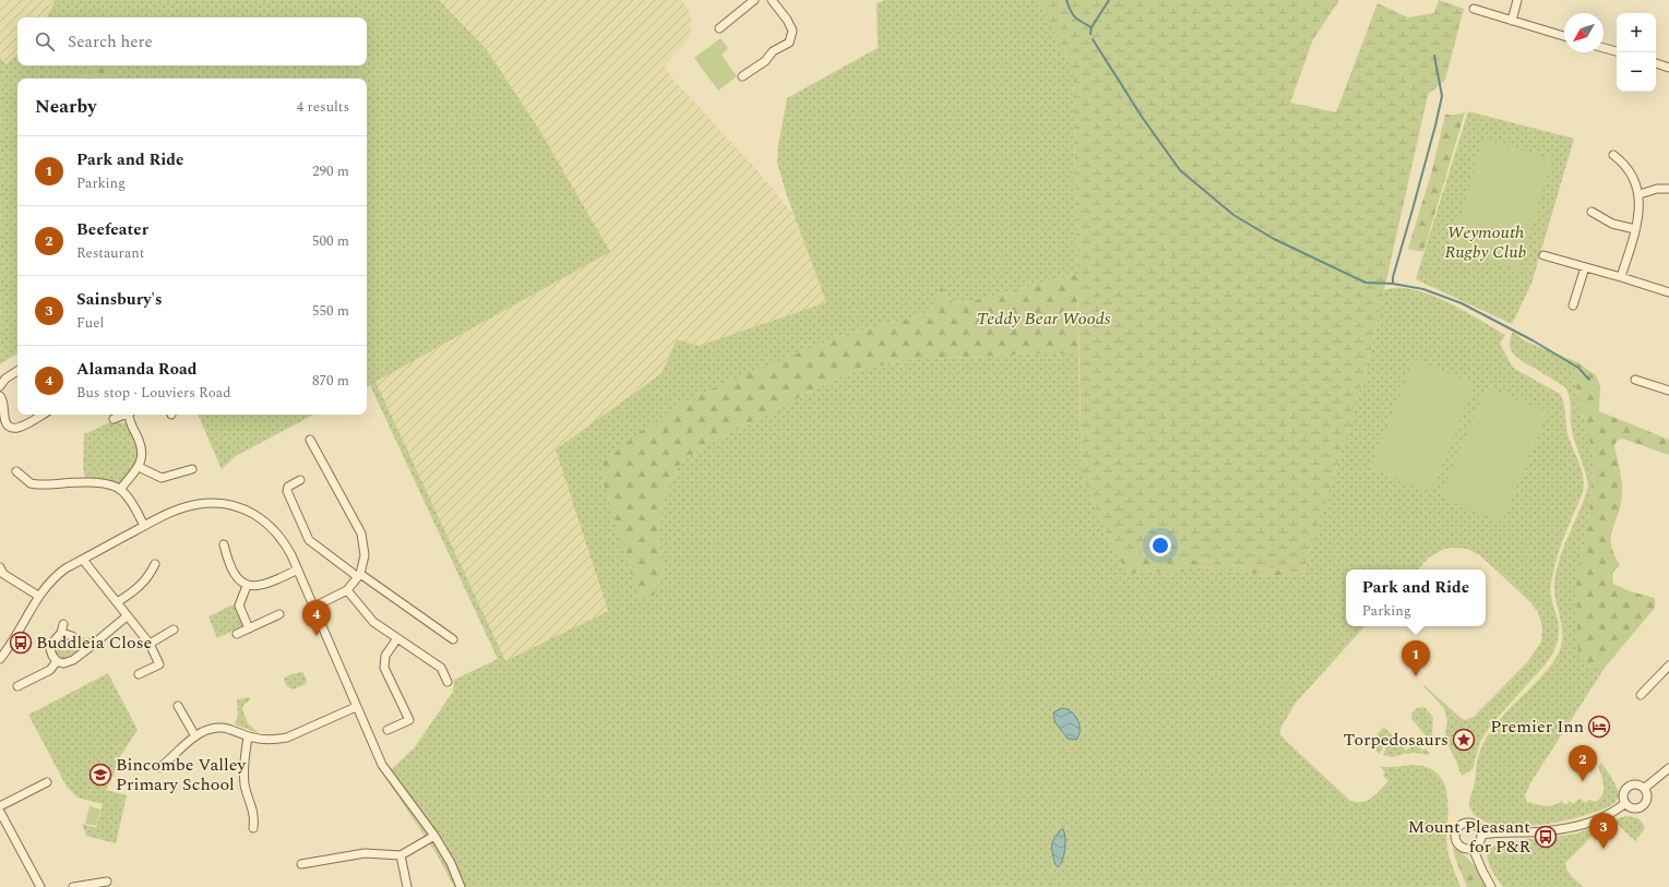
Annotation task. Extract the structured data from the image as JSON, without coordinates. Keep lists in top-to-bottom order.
{
  "parks": ["Weymouth Rugby Club", "Teddy Bear Woods"],
  "places": {
    "bus stop": ["Buddleia Close", "Mount Pleasant for P&R"],
    "hotel": ["Premier Inn"],
    "place": ["Torpedosaurs"],
    "school or university": ["Bincombe Valley Primary School"]
  },
  "north": "bottom left",
  "page": {
    "map_buttons": ["+", "−"],
    "search": "Search here",
    "heading": ["Nearby", "4 results"],
    "list": [
      {
        "mark": "1",
        "name": "Park and Ride",
        "note": "Parking",
        "value": "290 m"
      },
      {
        "mark": "2",
        "name": "Beefeater",
        "note": "Restaurant",
        "value": "500 m"
      },
      {
        "mark": "3",
        "name": "Sainsbury's",
        "note": "Fuel",
        "value": "550 m"
      },
      {
        "mark": "4",
        "name": "Alamanda Road",
        "note": "Bus stop · Louviers Road",
        "value": "870 m"
      }
    ],
    "popup": ["Park and Ride", "Parking"],
    "pins": [
      "4",
      "1",
      "2",
      "3"
    ]
  }
}
